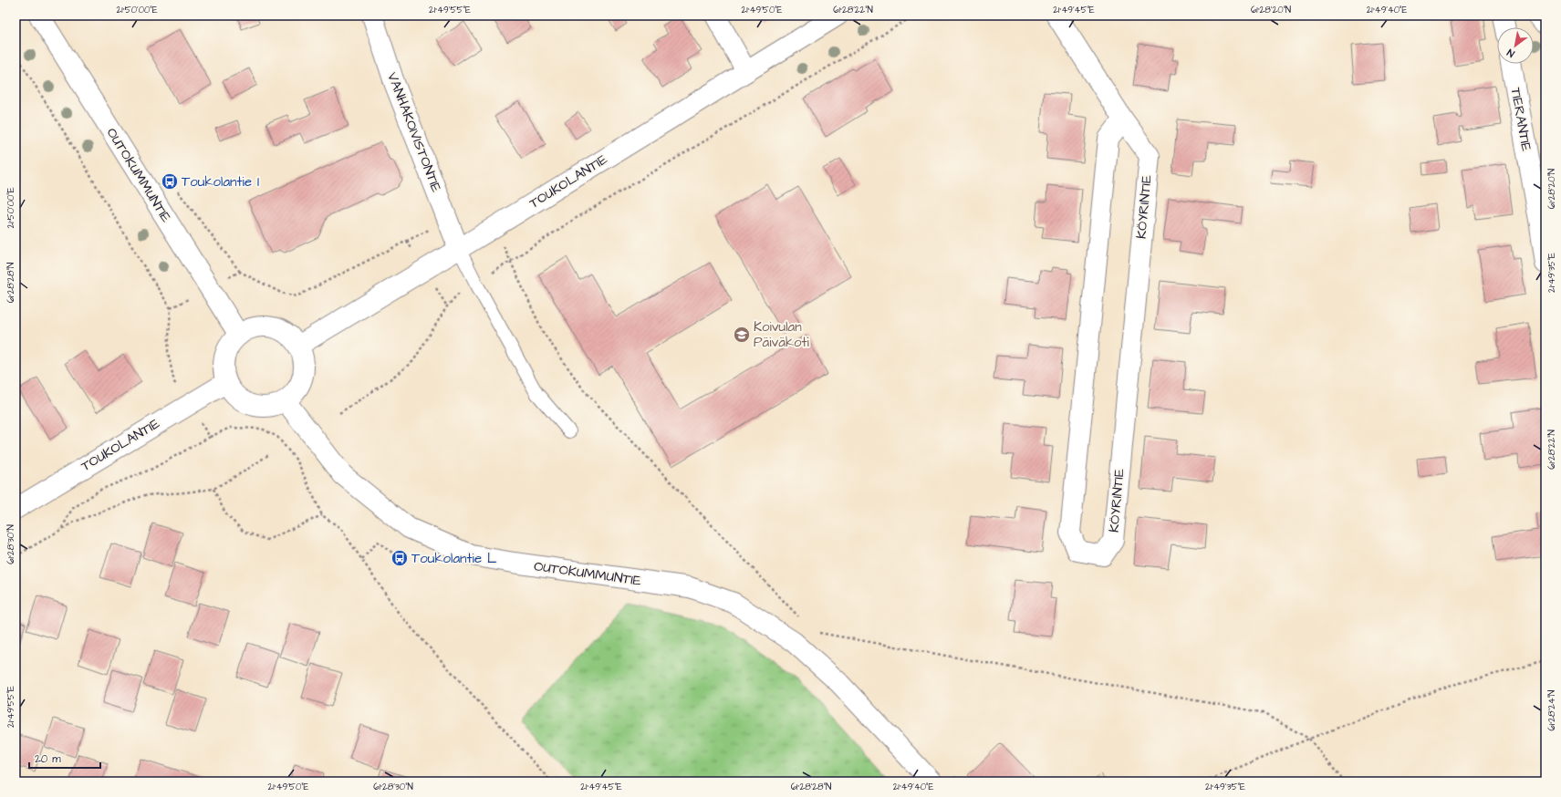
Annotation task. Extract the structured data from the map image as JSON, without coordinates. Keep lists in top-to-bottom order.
{
  "streets": {
    "street": [
      "TIERANTIE",
      "VANHAKOIVISTONTIE",
      "OUTOKUMMUNTIE",
      "TOUKOLANTIE",
      "KÖYRINTIE"
    ]
  },
  "crossings": [
    ["VANHAKOIVISTONTIE", "TOUKOLANTIE"],
    ["OUTOKUMMUNTIE", "TOUKOLANTIE"]
  ],
  "places": {
    "bus stop": ["Toukolantie I", "Toukolantie L"],
    "school or university": ["Koivulan Päiväkoti"]
  },
  "scale_bar": "20 m",
  "north": "bottom left",
  "coordinates": [
    "21°50'00\"E",
    "21°49'55\"E",
    "21°49'50\"E",
    "61°28'22\"N",
    "21°49'45\"E",
    "61°28'20\"N",
    "21°49'40\"E",
    "21°49'35\"E",
    "61°28'28\"N",
    "61°28'30\"N",
    "61°28'24\"N"
  ]
}
